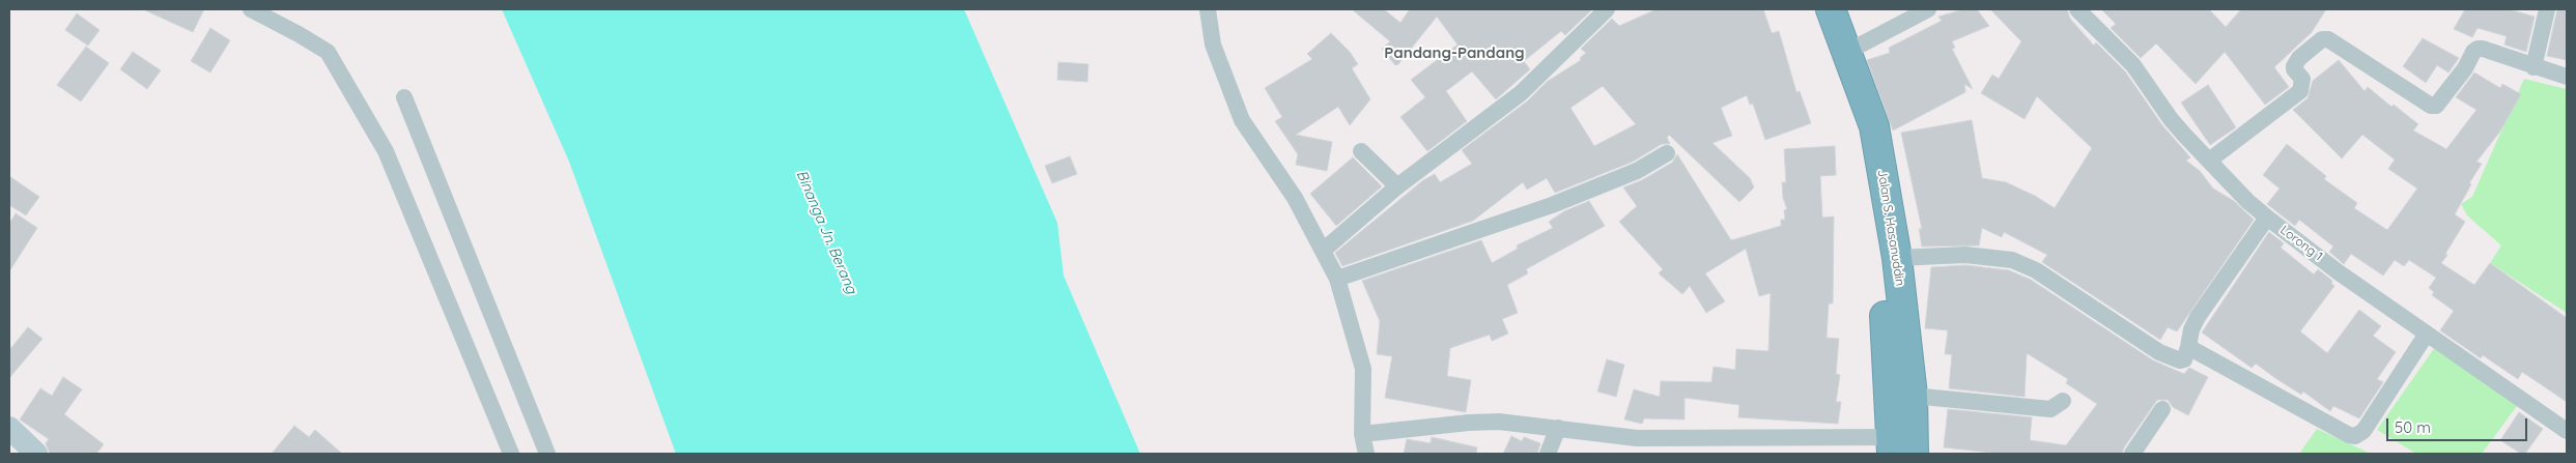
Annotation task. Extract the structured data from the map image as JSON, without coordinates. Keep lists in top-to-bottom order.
{
  "streets": {
    "highway": ["Jalan S. Hasanuddin"],
    "street": ["Lorong 1"]
  },
  "districts": ["Pandang-Pandang"],
  "water": ["Binanga Jn. Berang"],
  "scale_bar": "50 m"
}
